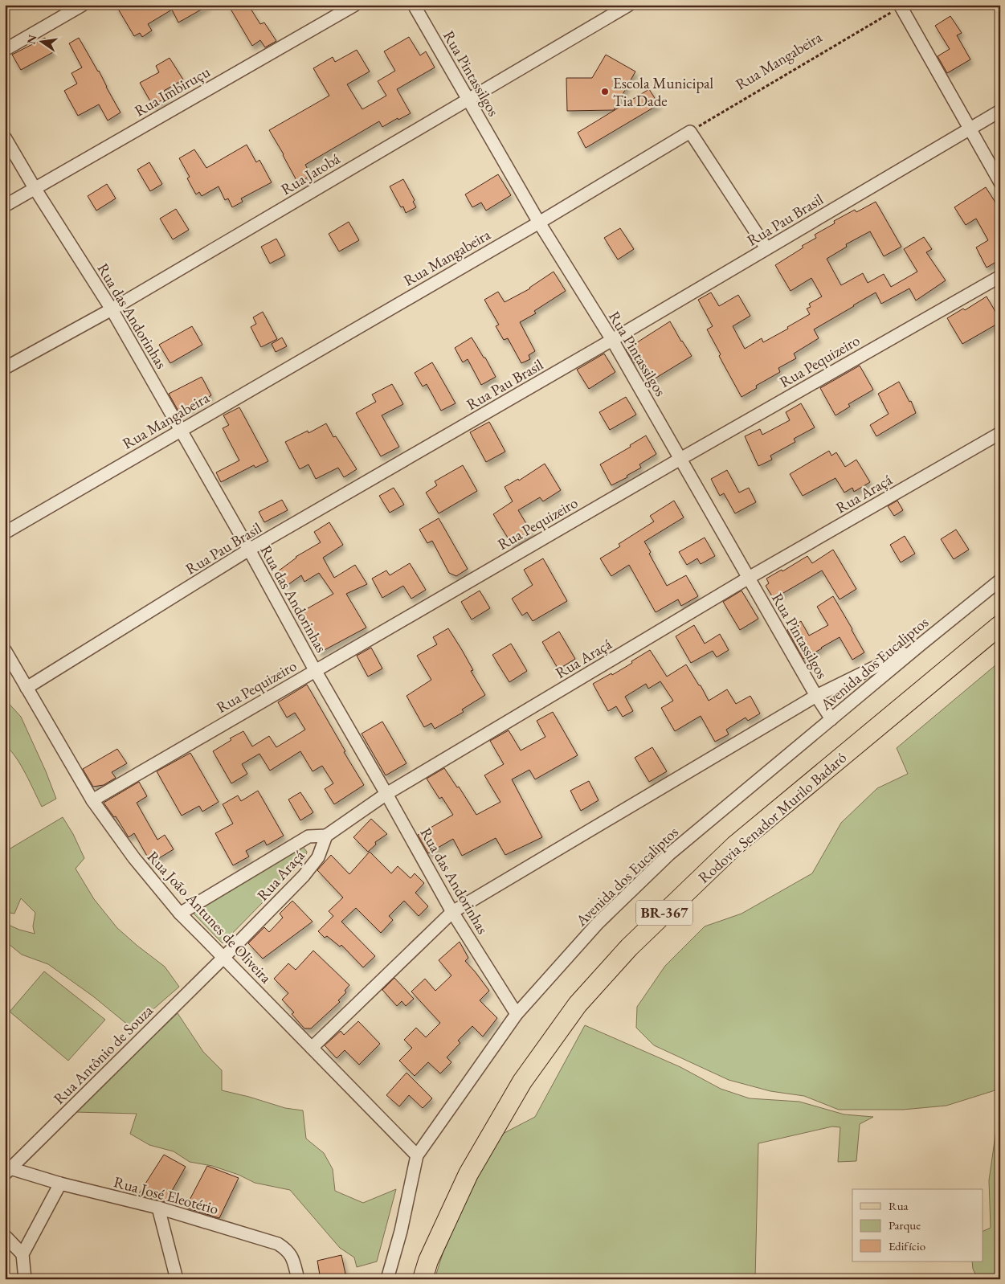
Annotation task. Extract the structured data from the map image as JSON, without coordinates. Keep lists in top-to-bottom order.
{
  "streets": {
    "main road": ["Rodovia Senador Murilo Badaró", "BR-367"],
    "street": [
      "Rua Mangabeira",
      "Rua Pintassilgos",
      "Rua Imbiruçu",
      "Rua Jatobá",
      "Rua Pau Brasil",
      "Rua das Andorinhas",
      "Rua Pequizeiro",
      "Rua Araçá",
      "Avenida dos Eucaliptos",
      "Rua João Antunes de Oliveira",
      "Rua Antônio de Souza",
      "Rua José Eleotério"
    ]
  },
  "crossings": [
    ["Rua Mangabeira", "Rua Pintassilgos"],
    ["Rua Mangabeira", "Rua das Andorinhas"],
    ["Rua Pintassilgos", "Rua Jatobá"],
    ["Rua Pintassilgos", "Rua Pau Brasil"],
    ["Rua Pintassilgos", "Rua Pequizeiro"],
    ["Rua Pintassilgos", "Rua Araçá"],
    ["Rua Pintassilgos", "Avenida dos Eucaliptos"],
    ["Rua Imbiruçu", "Rua das Andorinhas"],
    ["Rua Jatobá", "Rua das Andorinhas"],
    ["Rua Pau Brasil", "Rua das Andorinhas"],
    ["Rua Pau Brasil", "Rua João Antunes de Oliveira"],
    ["Rua das Andorinhas", "Rua Pequizeiro"],
    ["Rua das Andorinhas", "Rua Araçá"],
    ["Rua das Andorinhas", "Avenida dos Eucaliptos"],
    ["Rua Pequizeiro", "Rua João Antunes de Oliveira"],
    ["Rua Araçá", "Rua João Antunes de Oliveira"],
    ["Rua Araçá", "Rua Antônio de Souza"],
    ["Avenida dos Eucaliptos", "Rua João Antunes de Oliveira"],
    ["Rua João Antunes de Oliveira", "Rua Antônio de Souza"],
    ["Rua Antônio de Souza", "Rua José Eleotério"]
  ],
  "places": ["Escola Municipal Tia Dade"],
  "legend": ["Rua", "Parque", "Edifício"],
  "north": "left"
}
